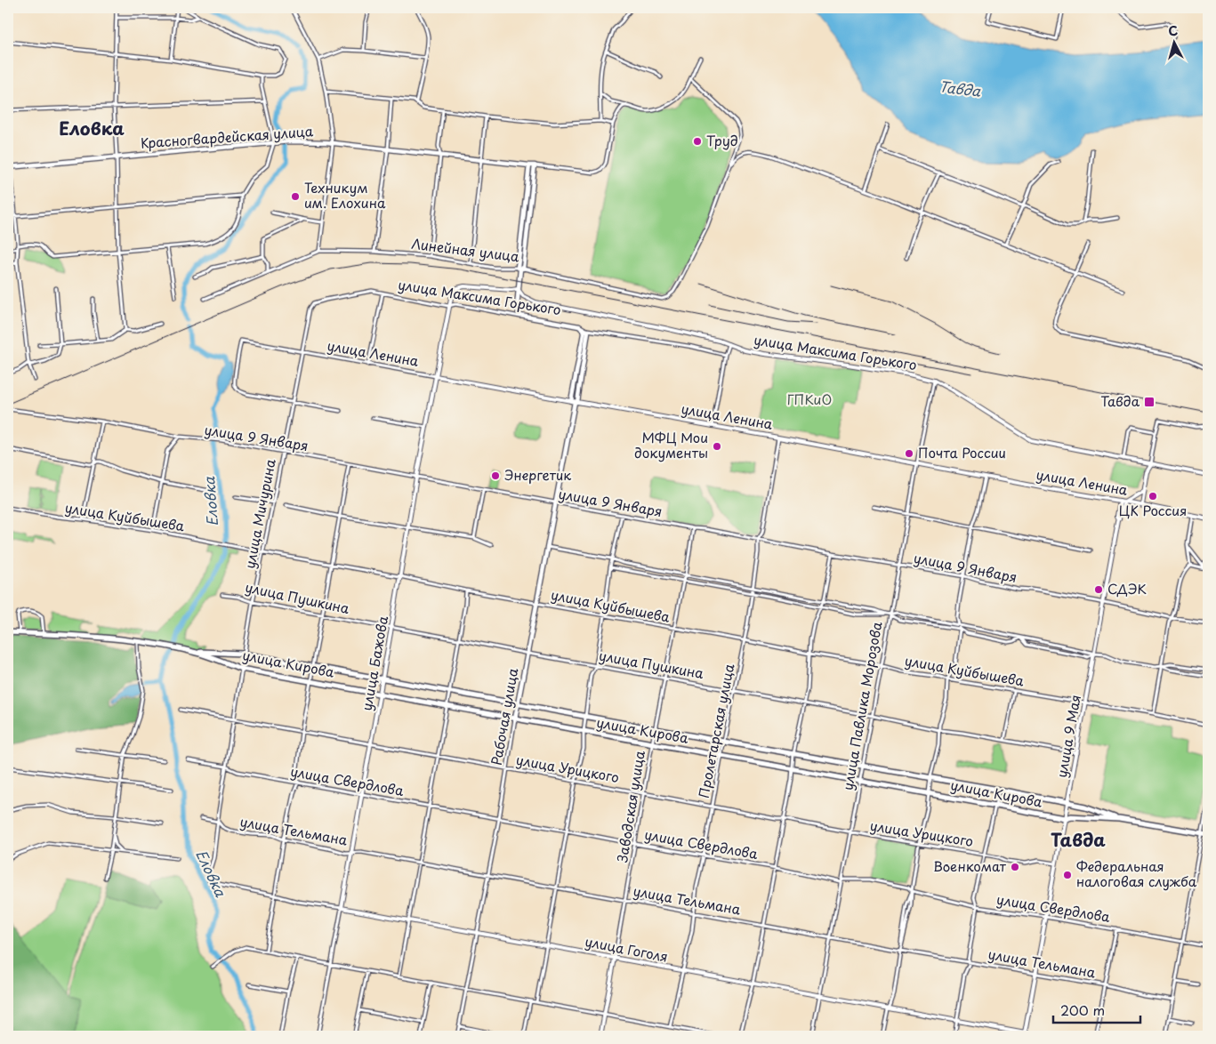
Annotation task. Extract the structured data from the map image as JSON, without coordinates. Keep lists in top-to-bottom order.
{
  "streets": {
    "main road": [
      "Красногвардейская улица",
      "улица Максима Горького",
      "улица Кирова",
      "Рабочая улица"
    ],
    "street": [
      "Линейная улица",
      "улица Ленина",
      "улица 9 Января",
      "улица Мичурина",
      "улица Куйбышева",
      "улица Пушкина",
      "улица Бажова",
      "улица Павлика Морозова",
      "Пролетарская улица",
      "улица 9 Мая",
      "улица Урицкого",
      "улица Свердлова",
      "Заводская улица",
      "улица Тельмана",
      "улица Гоголя"
    ]
  },
  "crossings": [
    ["улица Максима Горького", "улица Мичурина"],
    ["улица Максима Горького", "улица Бажова"],
    ["улица Максима Горького", "улица Павлика Морозова"],
    ["улица Максима Горького", "Рабочая улица"],
    ["улица Ленина", "улица Мичурина"],
    ["улица Ленина", "улица Бажова"],
    ["улица Ленина", "улица Павлика Морозова"],
    ["улица Ленина", "Рабочая улица"],
    ["улица Ленина", "Пролетарская улица"],
    ["улица Ленина", "улица 9 Мая"],
    ["улица 9 Января", "улица Мичурина"],
    ["улица 9 Января", "улица Бажова"],
    ["улица 9 Января", "улица Павлика Морозова"],
    ["улица 9 Января", "Рабочая улица"],
    ["улица 9 Января", "Пролетарская улица"],
    ["улица 9 Января", "улица 9 Мая"],
    ["улица 9 Января", "Заводская улица"],
    ["улица Мичурина", "улица Куйбышева"],
    ["улица Мичурина", "улица Пушкина"],
    ["улица Мичурина", "улица Кирова"],
    ["улица Мичурина", "улица Урицкого"],
    ["улица Мичурина", "улица Свердлова"],
    ["улица Мичурина", "улица Тельмана"],
    ["улица Мичурина", "улица Гоголя"],
    ["улица Куйбышева", "улица Бажова"],
    ["улица Куйбышева", "улица Павлика Морозова"],
    ["улица Куйбышева", "Рабочая улица"],
    ["улица Куйбышева", "Пролетарская улица"],
    ["улица Куйбышева", "улица 9 Мая"],
    ["улица Куйбышева", "Заводская улица"],
    ["улица Пушкина", "улица Бажова"],
    ["улица Пушкина", "улица Павлика Морозова"],
    ["улица Пушкина", "Рабочая улица"],
    ["улица Пушкина", "Пролетарская улица"],
    ["улица Пушкина", "улица 9 Мая"],
    ["улица Пушкина", "Заводская улица"],
    ["улица Бажова", "улица Кирова"],
    ["улица Бажова", "улица Урицкого"],
    ["улица Бажова", "улица Свердлова"],
    ["улица Бажова", "улица Тельмана"],
    ["улица Бажова", "улица Гоголя"],
    ["улица Кирова", "улица Павлика Морозова"],
    ["улица Кирова", "Рабочая улица"],
    ["улица Кирова", "Пролетарская улица"],
    ["улица Кирова", "улица 9 Мая"],
    ["улица Кирова", "Заводская улица"],
    ["улица Павлика Морозова", "улица Урицкого"],
    ["улица Павлика Морозова", "улица Свердлова"],
    ["улица Павлика Морозова", "улица Тельмана"],
    ["улица Павлика Морозова", "улица Гоголя"],
    ["Рабочая улица", "улица Урицкого"],
    ["Рабочая улица", "улица Свердлова"],
    ["Рабочая улица", "улица Тельмана"],
    ["Рабочая улица", "улица Гоголя"],
    ["Пролетарская улица", "улица Урицкого"],
    ["Пролетарская улица", "улица Свердлова"],
    ["Пролетарская улица", "улица Тельмана"],
    ["Пролетарская улица", "улица Гоголя"],
    ["улица 9 Мая", "улица Урицкого"],
    ["улица 9 Мая", "улица Свердлова"],
    ["улица 9 Мая", "улица Тельмана"],
    ["улица 9 Мая", "улица Гоголя"],
    ["улица Урицкого", "Заводская улица"],
    ["улица Свердлова", "Заводская улица"],
    ["Заводская улица", "улица Тельмана"],
    ["Заводская улица", "улица Гоголя"]
  ],
  "districts": ["Еловка", "Тавда"],
  "water": ["Тавда", "Еловка"],
  "parks": ["ГПКиО"],
  "places": {
    "other": [
      "Труд",
      "Техникум им. Елохина",
      "МФЦ Мои документы",
      "Почта России",
      "Энергетик",
      "ЦК Россия",
      "СДЭК",
      "Военкомат",
      "Федеральная налоговая служба"
    ],
    "transit": ["Тавда"]
  },
  "scale_bar": "200 m",
  "north": "top"
}
